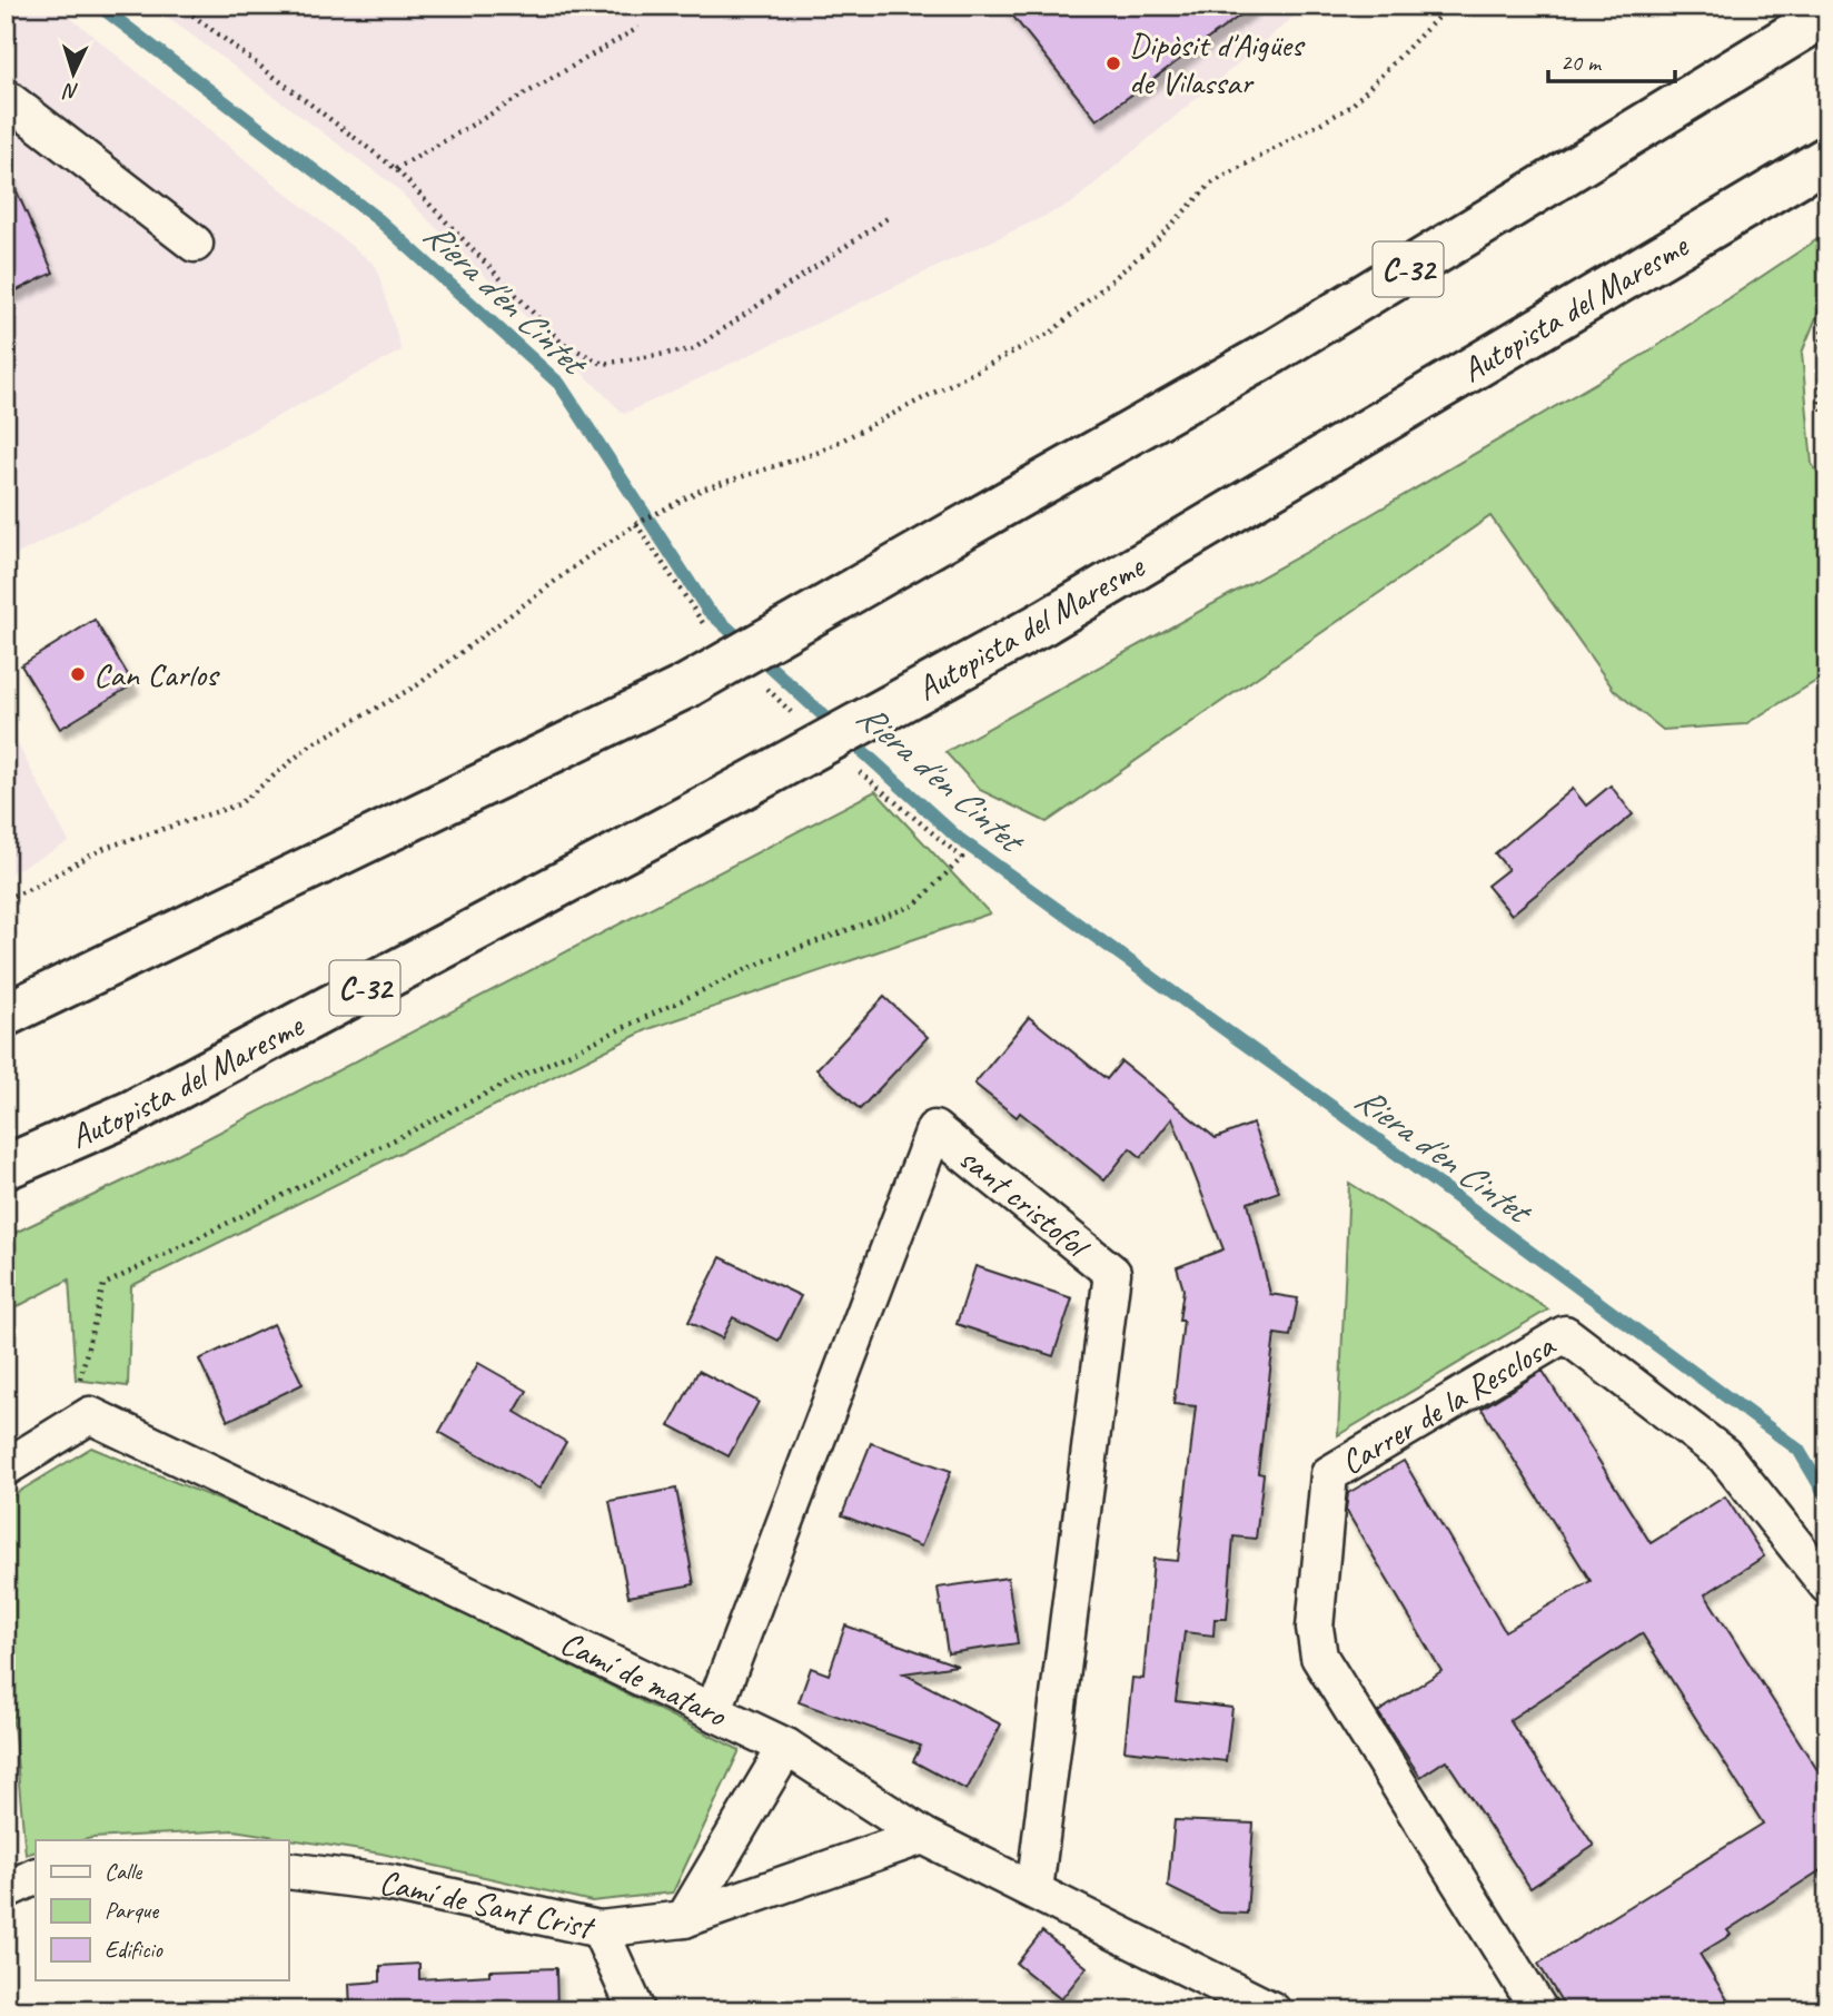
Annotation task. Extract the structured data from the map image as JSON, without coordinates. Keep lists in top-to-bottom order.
{
  "streets": {
    "highway": ["C-32", "Autopista del Maresme"],
    "street": [
      "sant cristofol",
      "Carrer de la Resclosa",
      "Camí de mataro",
      "Camí de Sant Crist"
    ]
  },
  "crossings": [
    ["sant cristofol", "Camí de mataro"],
    ["Camí de mataro", "Camí de Sant Crist"]
  ],
  "water": ["Riera d'en Cintet"],
  "places": ["Dipòsit d'Aigües de Vilassar", "Can Carlos"],
  "legend": ["Calle", "Parque", "Edificio"],
  "scale_bar": "20 m",
  "north": "bottom"
}
